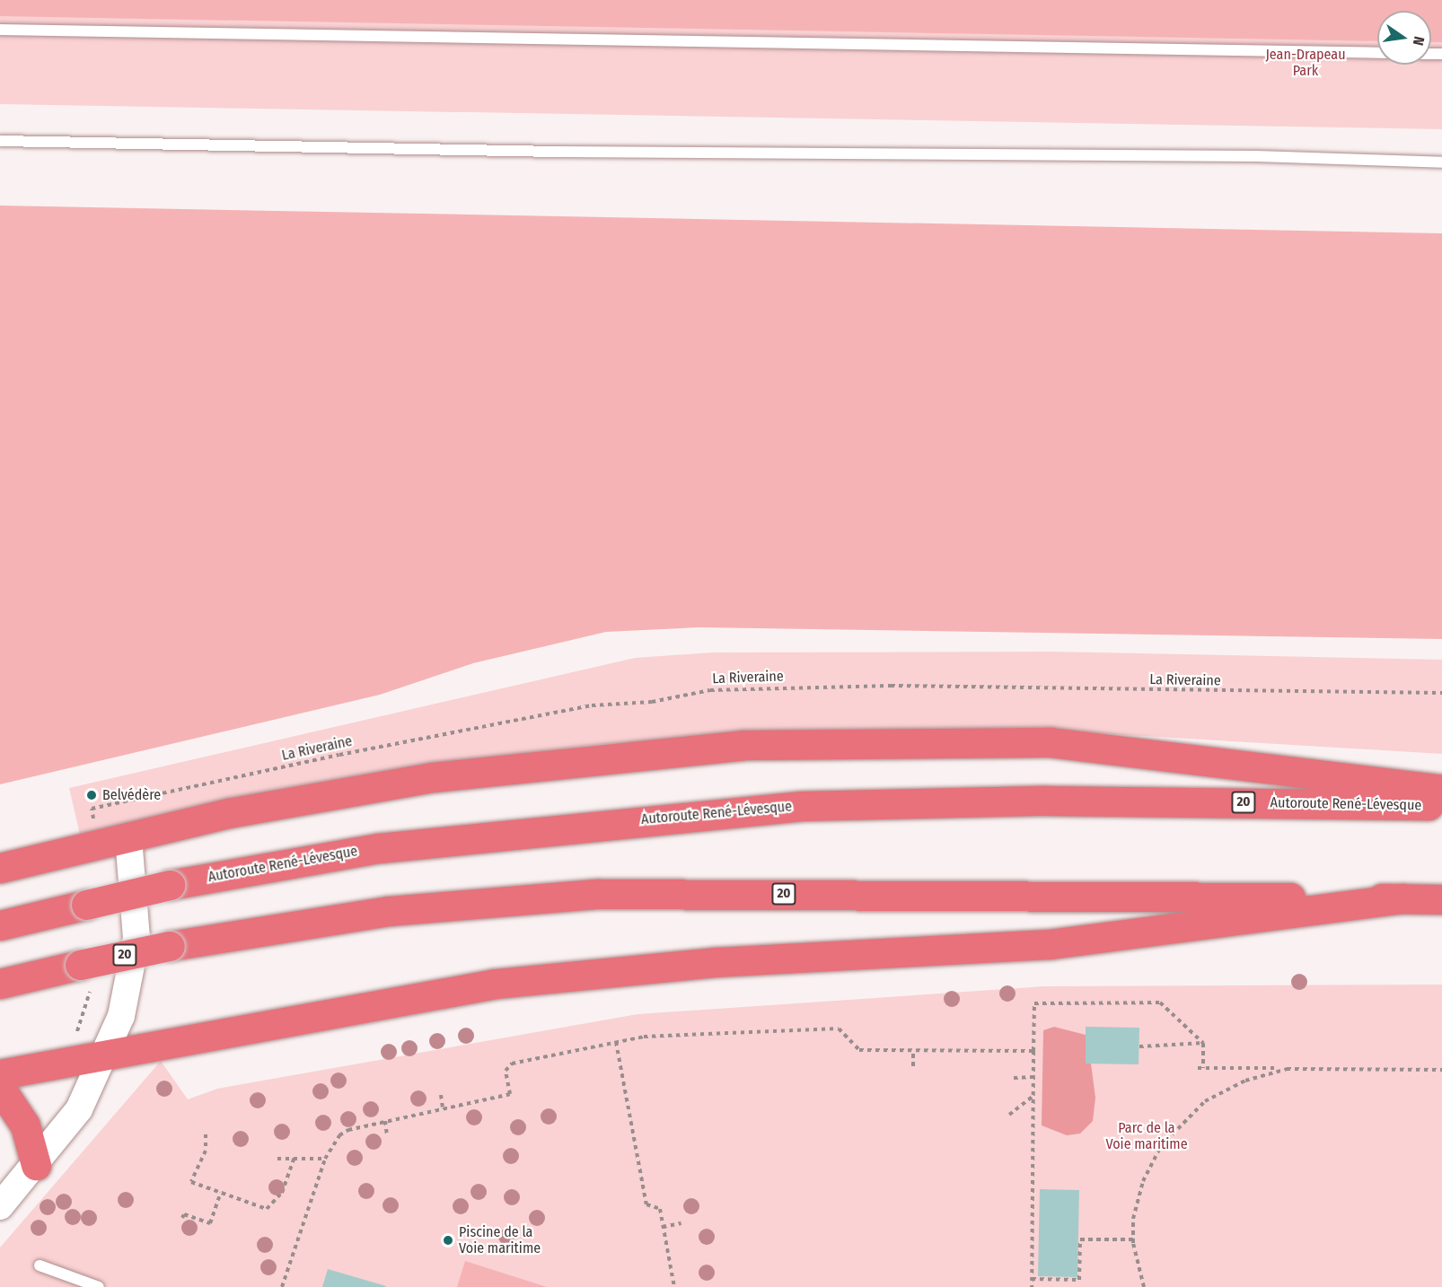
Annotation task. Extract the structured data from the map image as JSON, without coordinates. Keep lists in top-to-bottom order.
{
  "streets": {
    "highway": ["20", "Autoroute René-Lévesque"],
    "path": ["La Riveraine"]
  },
  "parks": ["Jean-Drapeau Park", "Parc de la Voie maritime"],
  "places": ["Belvédère", "Piscine de la Voie maritime"],
  "north": "right"
}
